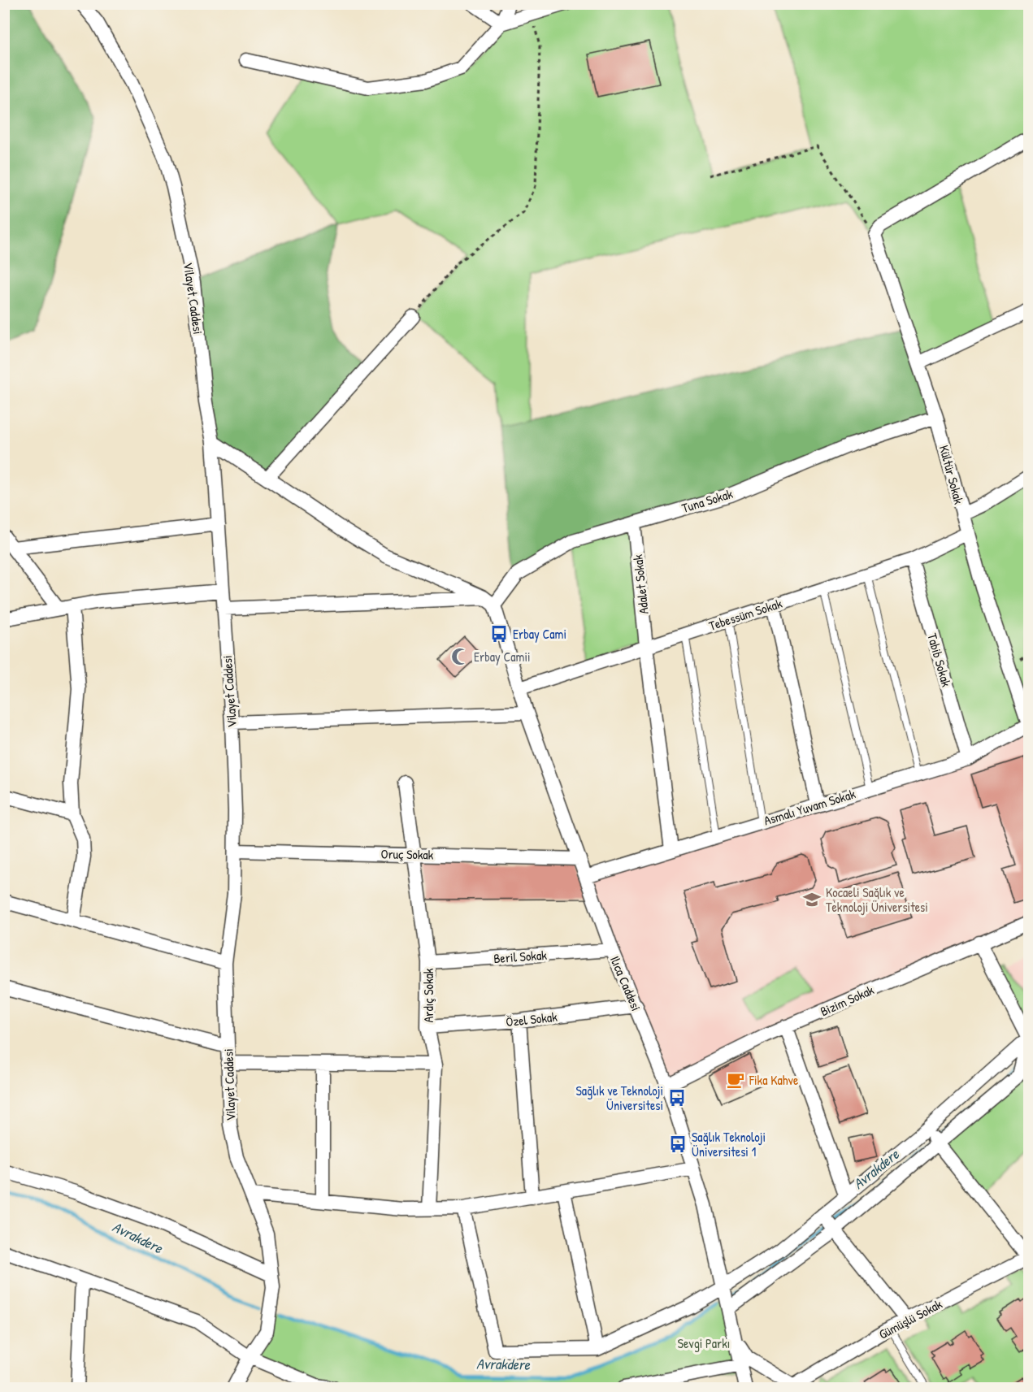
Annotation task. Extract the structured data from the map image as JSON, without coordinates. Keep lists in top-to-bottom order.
{
  "streets": {
    "street": [
      "Vilayet Caddesi",
      "Kültür Sokak",
      "Tuna Sokak",
      "Adalet Sokak",
      "Tebessüm Sokak",
      "Tabib Sokak",
      "Asmalı Yuvam Sokak",
      "Oruç Sokak",
      "Beril Sokak",
      "Ilıca Caddesi",
      "Ardıç Sokak",
      "Bizim Sokak",
      "Özel Sokak",
      "Gümüşlü Sokak"
    ]
  },
  "crossings": [
    ["Vilayet Caddesi", "Oruç Sokak"],
    ["Kültür Sokak", "Tuna Sokak"],
    ["Kültür Sokak", "Tebessüm Sokak"],
    ["Kültür Sokak", "Asmalı Yuvam Sokak"],
    ["Tuna Sokak", "Adalet Sokak"],
    ["Tuna Sokak", "Ilıca Caddesi"],
    ["Adalet Sokak", "Tebessüm Sokak"],
    ["Adalet Sokak", "Asmalı Yuvam Sokak"],
    ["Tebessüm Sokak", "Tabib Sokak"],
    ["Tebessüm Sokak", "Ilıca Caddesi"],
    ["Tabib Sokak", "Asmalı Yuvam Sokak"],
    ["Asmalı Yuvam Sokak", "Ilıca Caddesi"],
    ["Oruç Sokak", "Ilıca Caddesi"],
    ["Oruç Sokak", "Ardıç Sokak"],
    ["Beril Sokak", "Ilıca Caddesi"],
    ["Beril Sokak", "Ardıç Sokak"],
    ["Ilıca Caddesi", "Bizim Sokak"],
    ["Ilıca Caddesi", "Özel Sokak"],
    ["Ardıç Sokak", "Özel Sokak"]
  ],
  "water": ["Avrakdere"],
  "parks": ["Sevgi Parkı"],
  "places": {
    "bus stop": ["Erbay Cami", "Sağlık ve Teknoloji Üniversitesi", "Sağlık Teknoloji Üniversitesi 1"],
    "mosque": ["Erbay Camii"],
    "school or university": ["Kocaeli Sağlık ve Teknoloji Üniversitesi"],
    "cafe": ["Fika Kahve"]
  }
}
